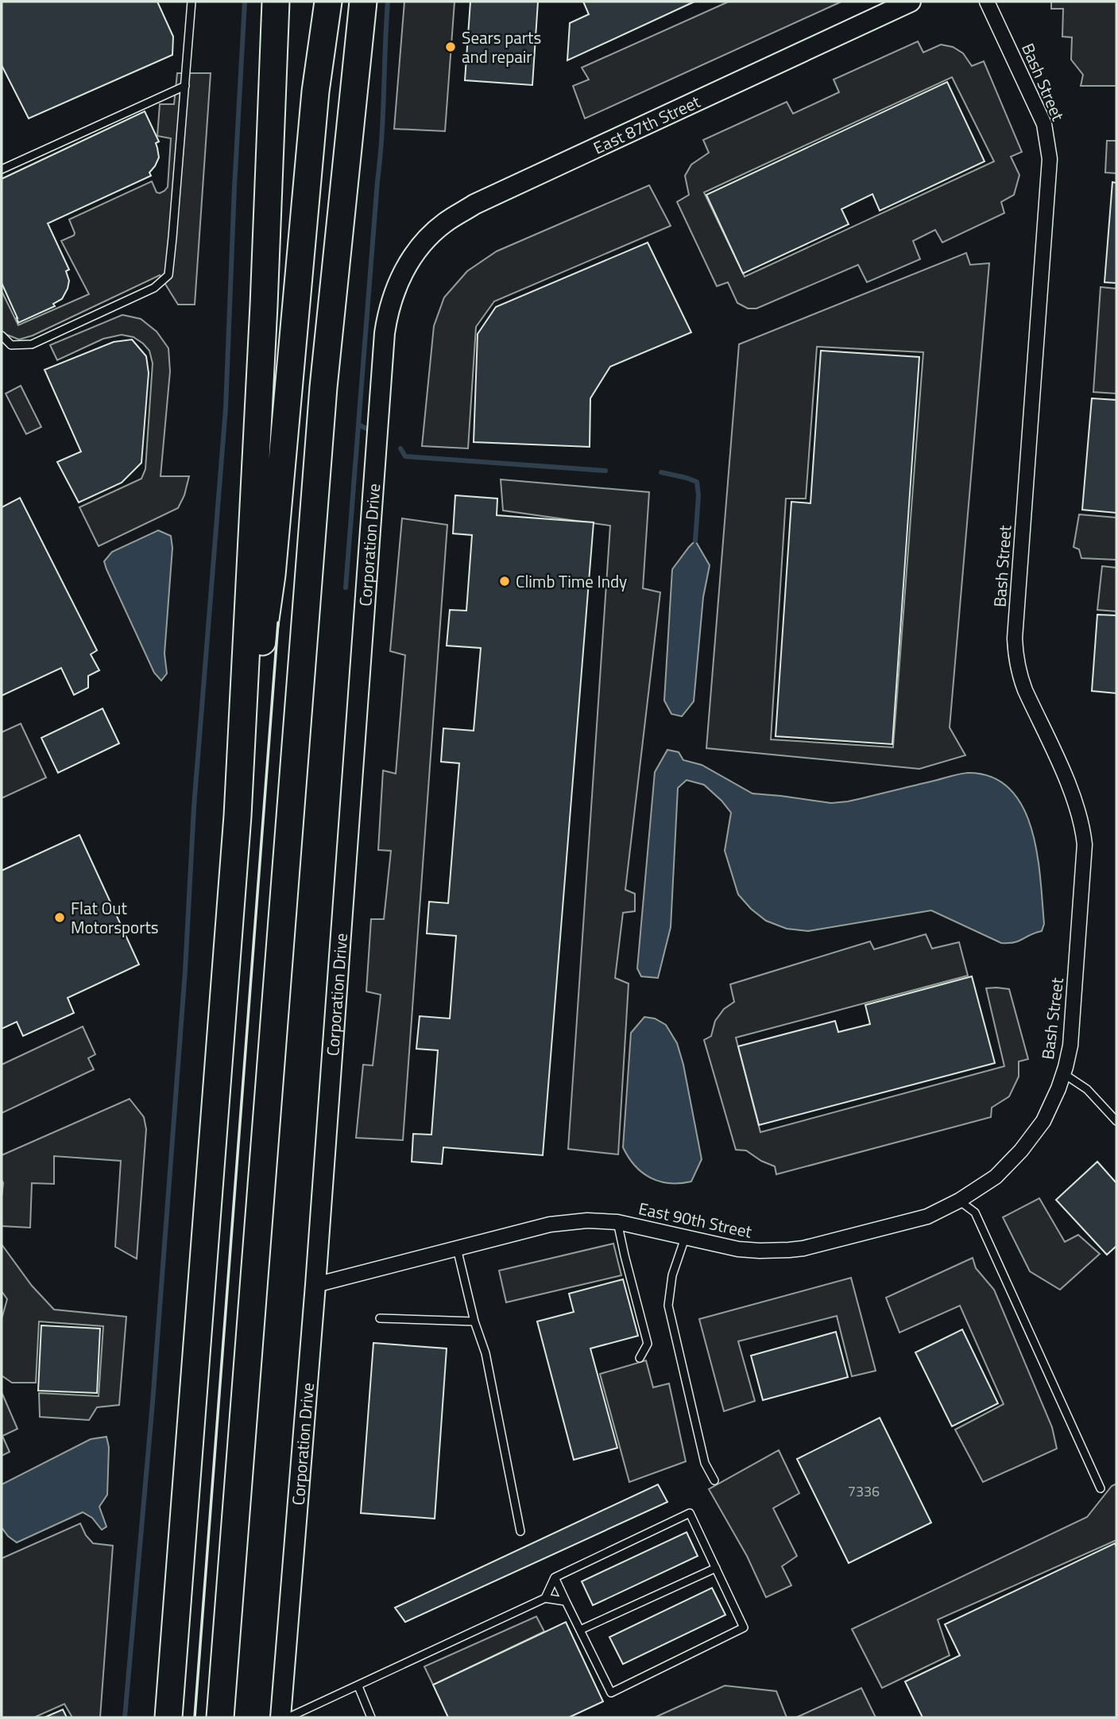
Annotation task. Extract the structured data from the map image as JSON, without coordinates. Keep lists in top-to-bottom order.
{
  "streets": {
    "street": [
      "Bash Street",
      "East 87th Street",
      "Corporation Drive",
      "East 90th Street"
    ]
  },
  "crossings": [
    ["Bash Street", "East 90th Street"],
    ["East 87th Street", "Corporation Drive"],
    ["Corporation Drive", "East 90th Street"]
  ],
  "places": ["Sears parts and repair", "Climb Time Indy", "Flat Out Motorsports"],
  "house_numbers": ["7336"]
}
